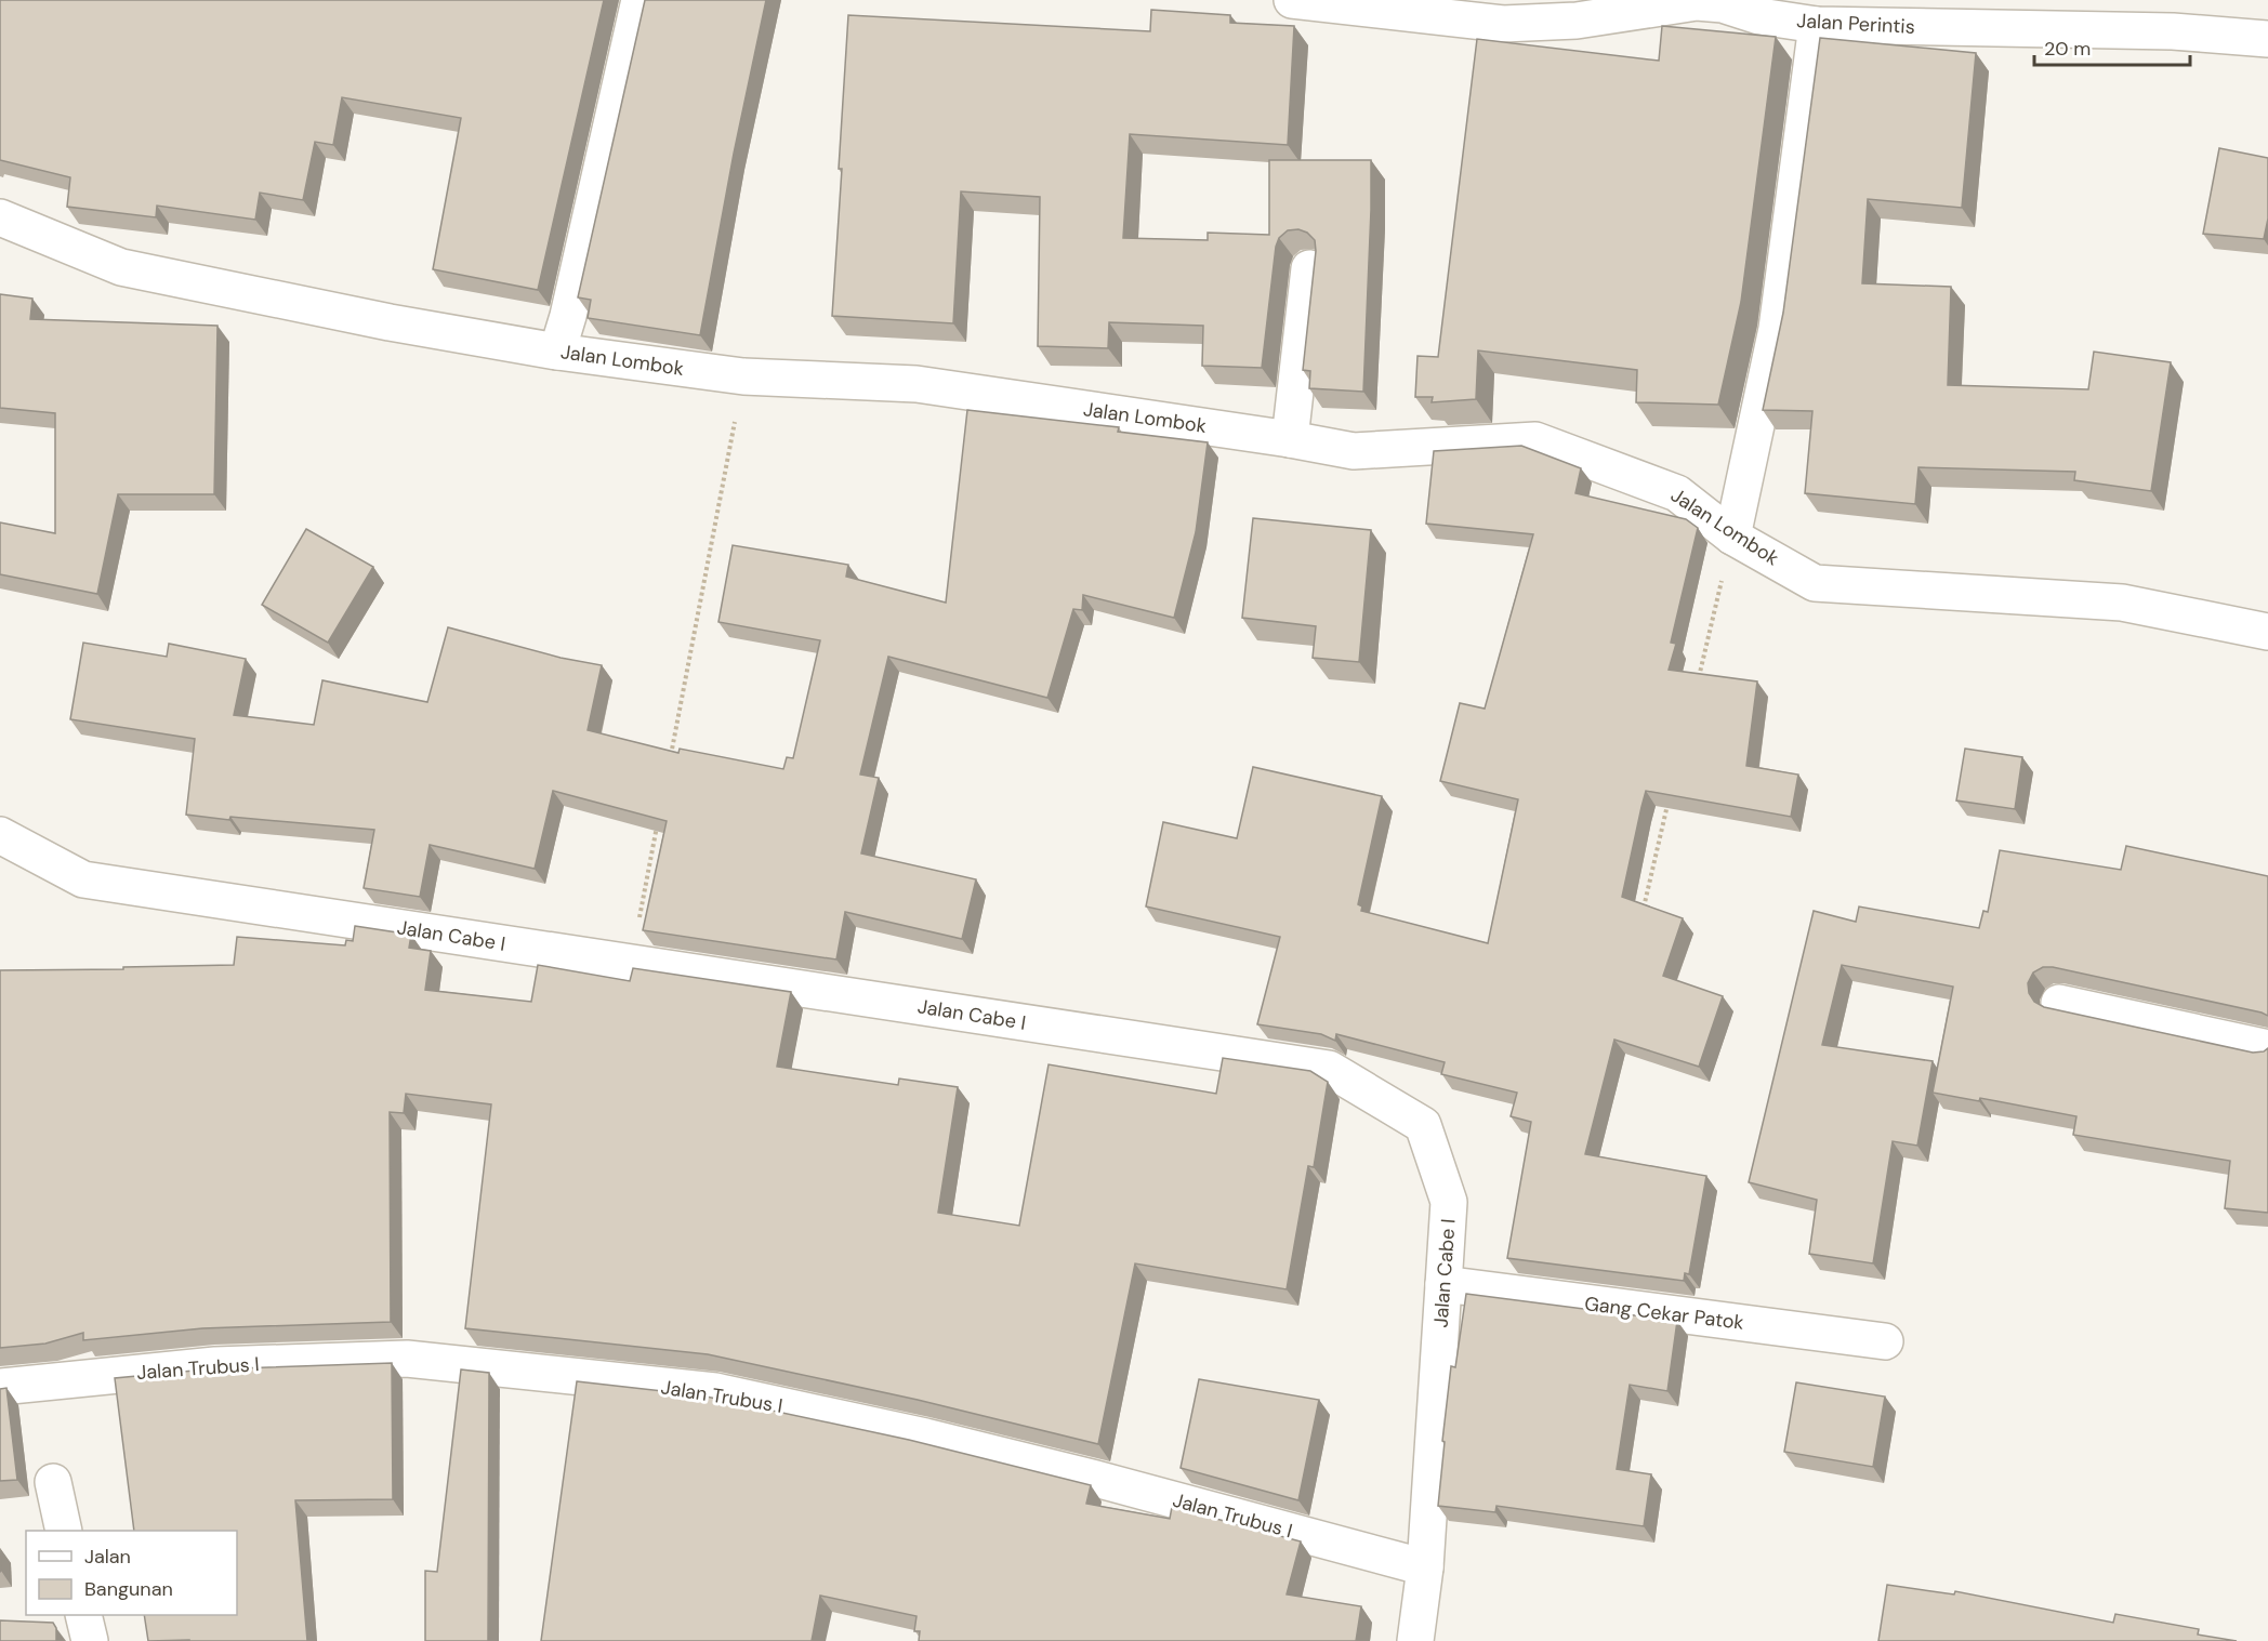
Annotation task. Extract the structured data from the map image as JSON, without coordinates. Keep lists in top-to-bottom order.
{
  "streets": {
    "street": [
      "Jalan Perintis",
      "Jalan Lombok",
      "Jalan Cabe I",
      "Gang Cekar Patok",
      "Jalan Trubus I"
    ]
  },
  "crossings": [
    ["Jalan Cabe I", "Gang Cekar Patok"],
    ["Jalan Cabe I", "Jalan Trubus I"]
  ],
  "legend": ["Jalan", "Bangunan"],
  "scale_bar": "20 m"
}
